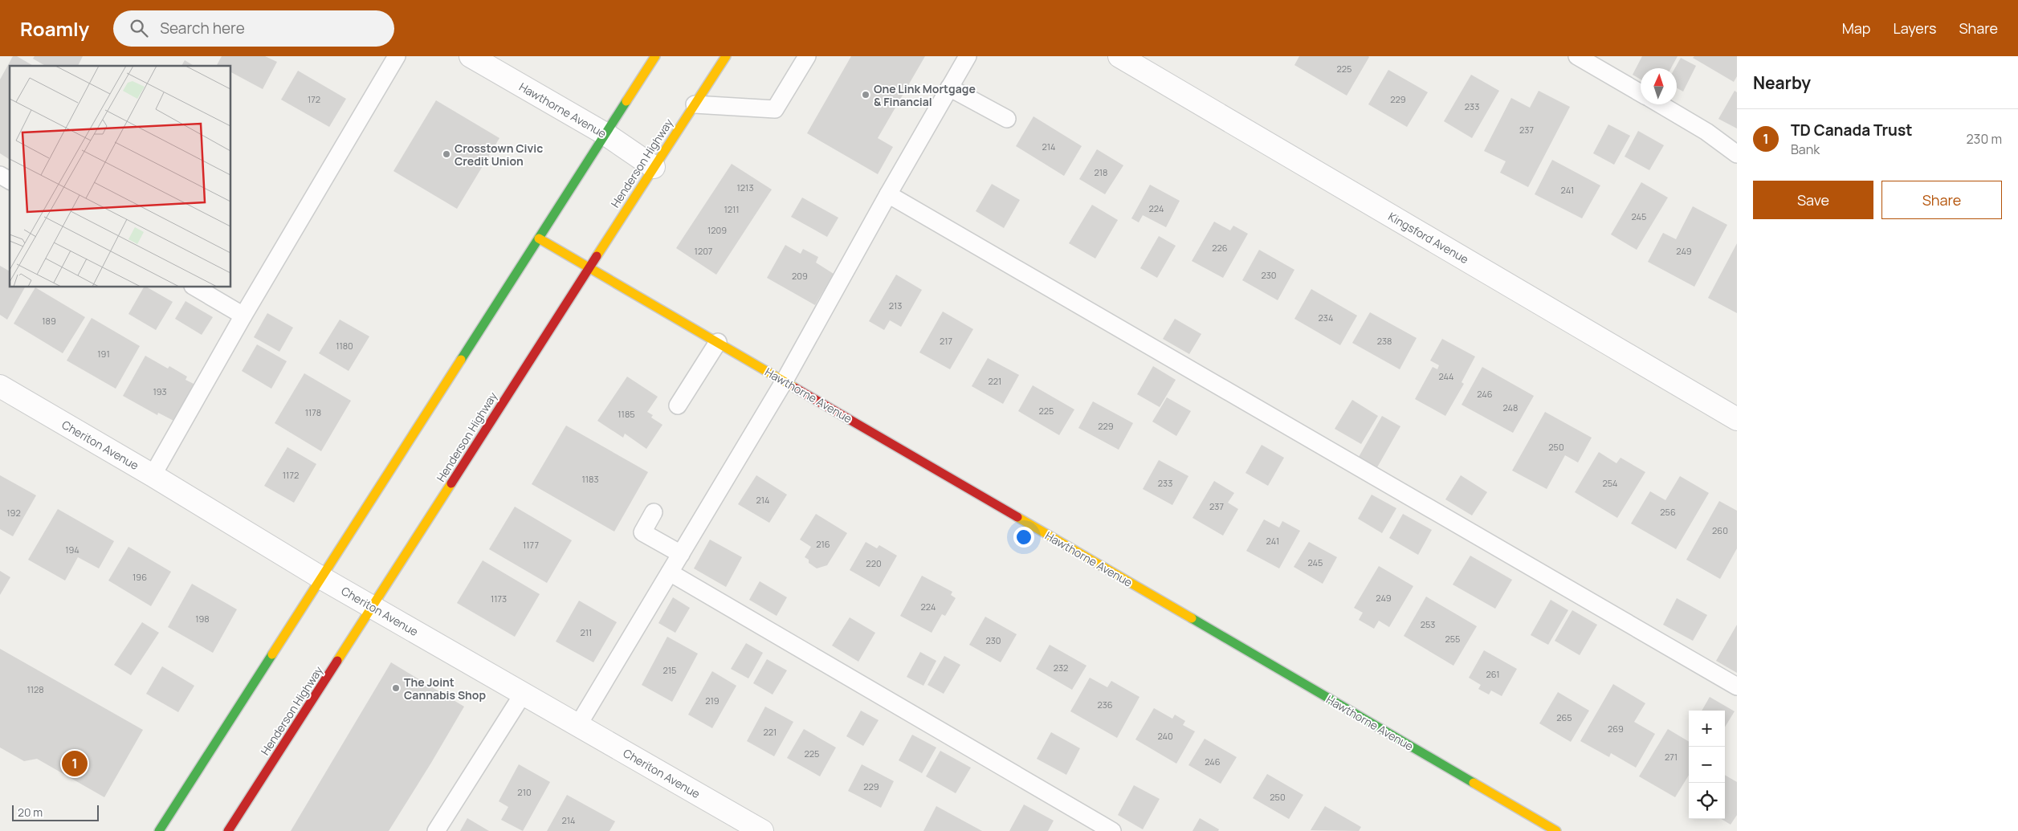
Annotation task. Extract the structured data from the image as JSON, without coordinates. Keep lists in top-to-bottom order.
{
  "streets": {
    "main road": ["Hawthorne Avenue", "Henderson Highway"],
    "street": ["Kingsford Avenue", "Cheriton Avenue"]
  },
  "crossings": [
    ["Hawthorne Avenue", "Henderson Highway"],
    ["Henderson Highway", "Cheriton Avenue"]
  ],
  "places": ["One Link Mortgage & Financial", "Crosstown Civic Credit Union", "The Joint Cannabis Shop"],
  "house_numbers": [
    "225",
    "172",
    "229",
    "233",
    "237",
    "214",
    "218",
    "1213",
    "241",
    "224",
    "1211",
    "245",
    "1209",
    "226",
    "1207",
    "249",
    "230",
    "209",
    "213",
    "234",
    "189",
    "217",
    "238",
    "1180",
    "191",
    "244",
    "221",
    "193",
    "246",
    "248",
    "225",
    "1178",
    "1185",
    "229",
    "250",
    "1172",
    "1183",
    "233",
    "254",
    "214",
    "237",
    "256",
    "192",
    "260",
    "241",
    "216",
    "1177",
    "194",
    "245",
    "220",
    "196",
    "249",
    "1173",
    "224",
    "198",
    "253",
    "211",
    "255",
    "230",
    "232",
    "215",
    "261",
    "1128",
    "219",
    "236",
    "265",
    "269",
    "221",
    "240",
    "225",
    "271",
    "246",
    "229",
    "210",
    "250",
    "214"
  ],
  "scale_bar": "20 m",
  "north": "top",
  "page": {
    "header": "Roamly",
    "search": "Search here",
    "nav": ["Map", "Layers", "Share"],
    "heading": "Nearby",
    "list": [
      {
        "mark": "1",
        "name": "TD Canada Trust",
        "note": "Bank",
        "value": "230 m"
      }
    ],
    "buttons": ["Save", "Share"],
    "map_buttons": ["+", "−"],
    "pins": "1",
    "scale": "20 m"
  }
}
